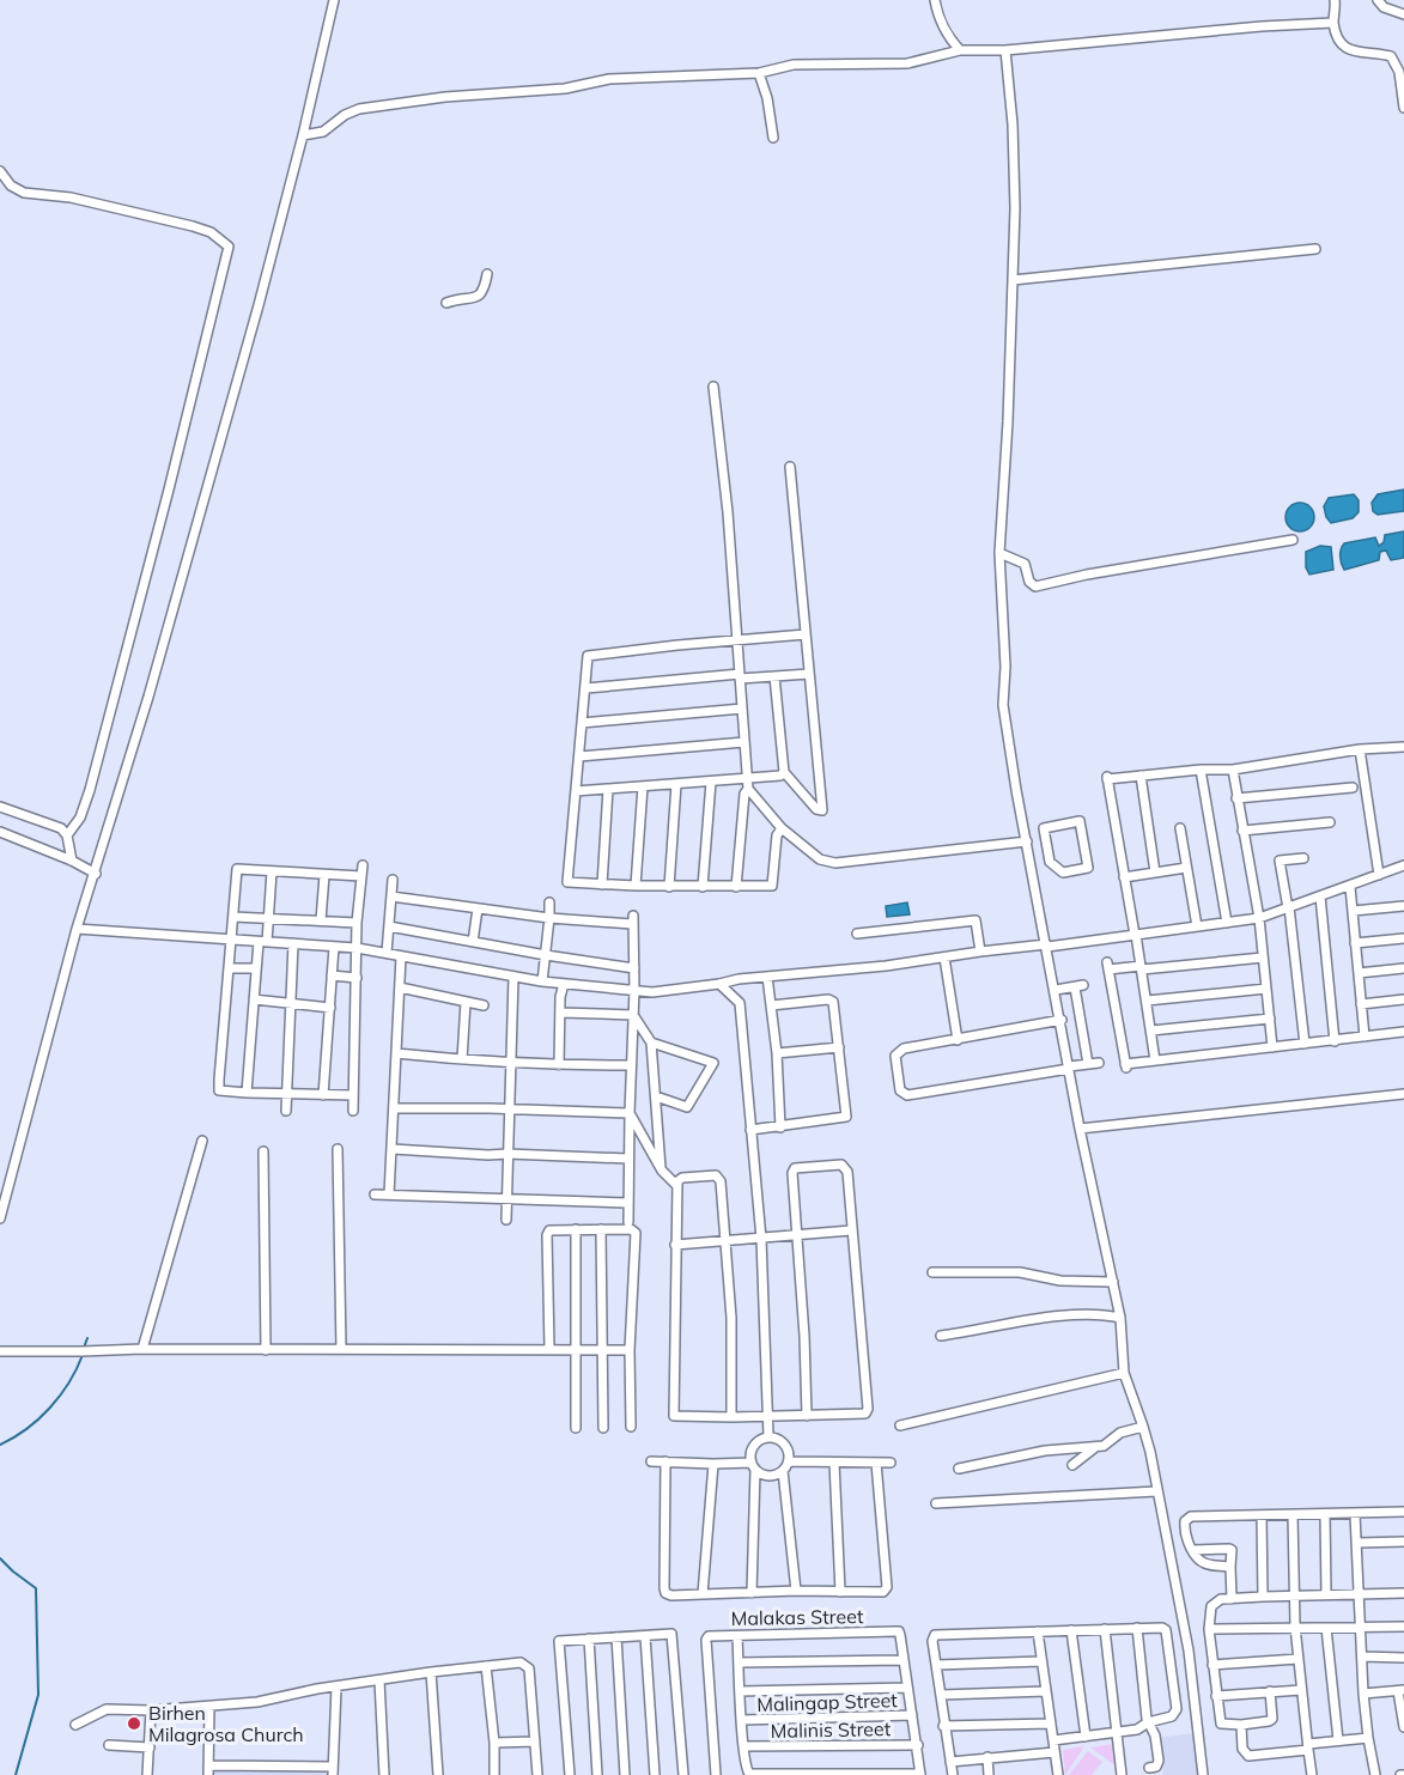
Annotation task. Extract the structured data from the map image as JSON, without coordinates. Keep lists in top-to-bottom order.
{
  "streets": {
    "street": ["Malakas Street", "Malingap Street", "Malinis Street"]
  },
  "places": ["Birhen Milagrosa Church"]
}
